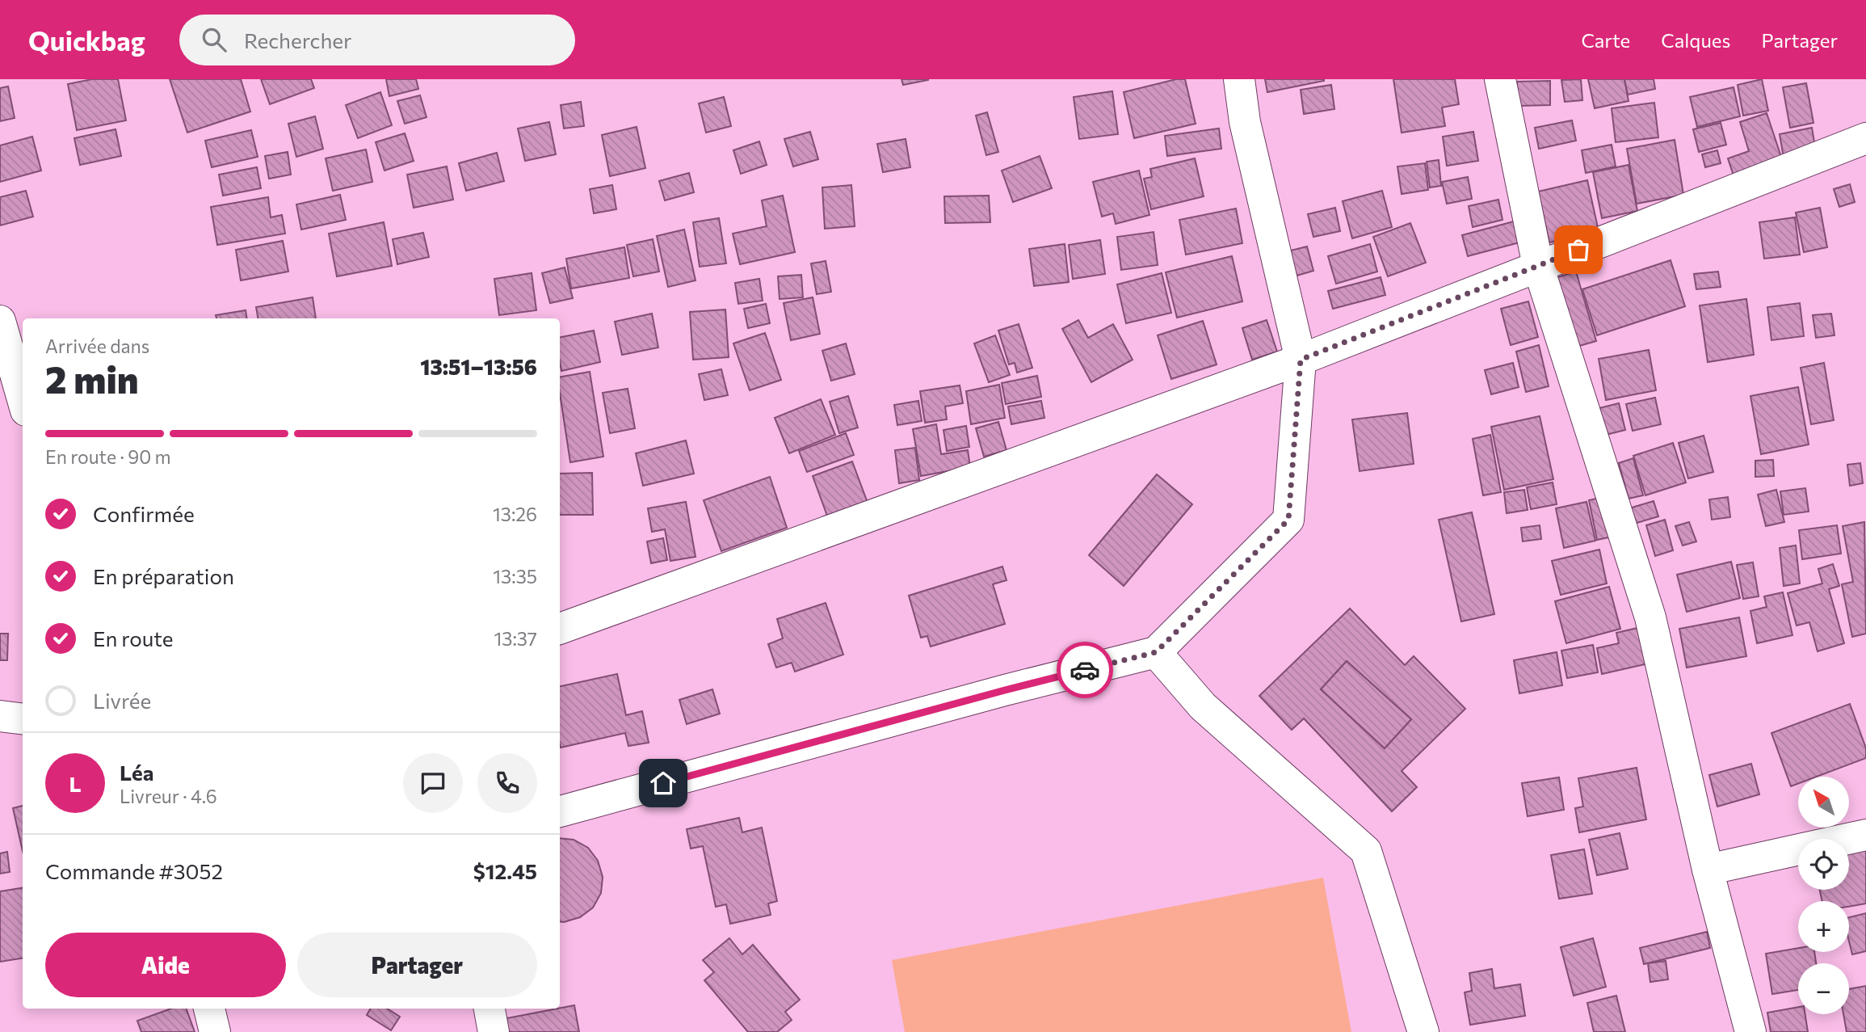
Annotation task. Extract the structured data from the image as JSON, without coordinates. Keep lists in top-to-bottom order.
{
  "north": "top left",
  "page": {
    "header": "Quickbag",
    "search": "Rechercher",
    "nav": ["Carte", "Calques", "Partager"],
    "heading": ["2 min", "Arrivée dans", "13:51–13:56"],
    "panel": [
      "Léa",
      "Livreur · 4.6",
      "Commande #3052",
      "$12.45"
    ],
    "bar": "En route · 90 m",
    "list": [
      ["Confirmée", "13:26"],
      ["En préparation", "13:35"],
      ["En route", "13:37"],
      "Livrée"
    ],
    "round": "L",
    "map_buttons": ["+", "−"],
    "buttons": ["Aide", "Partager"]
  }
}
